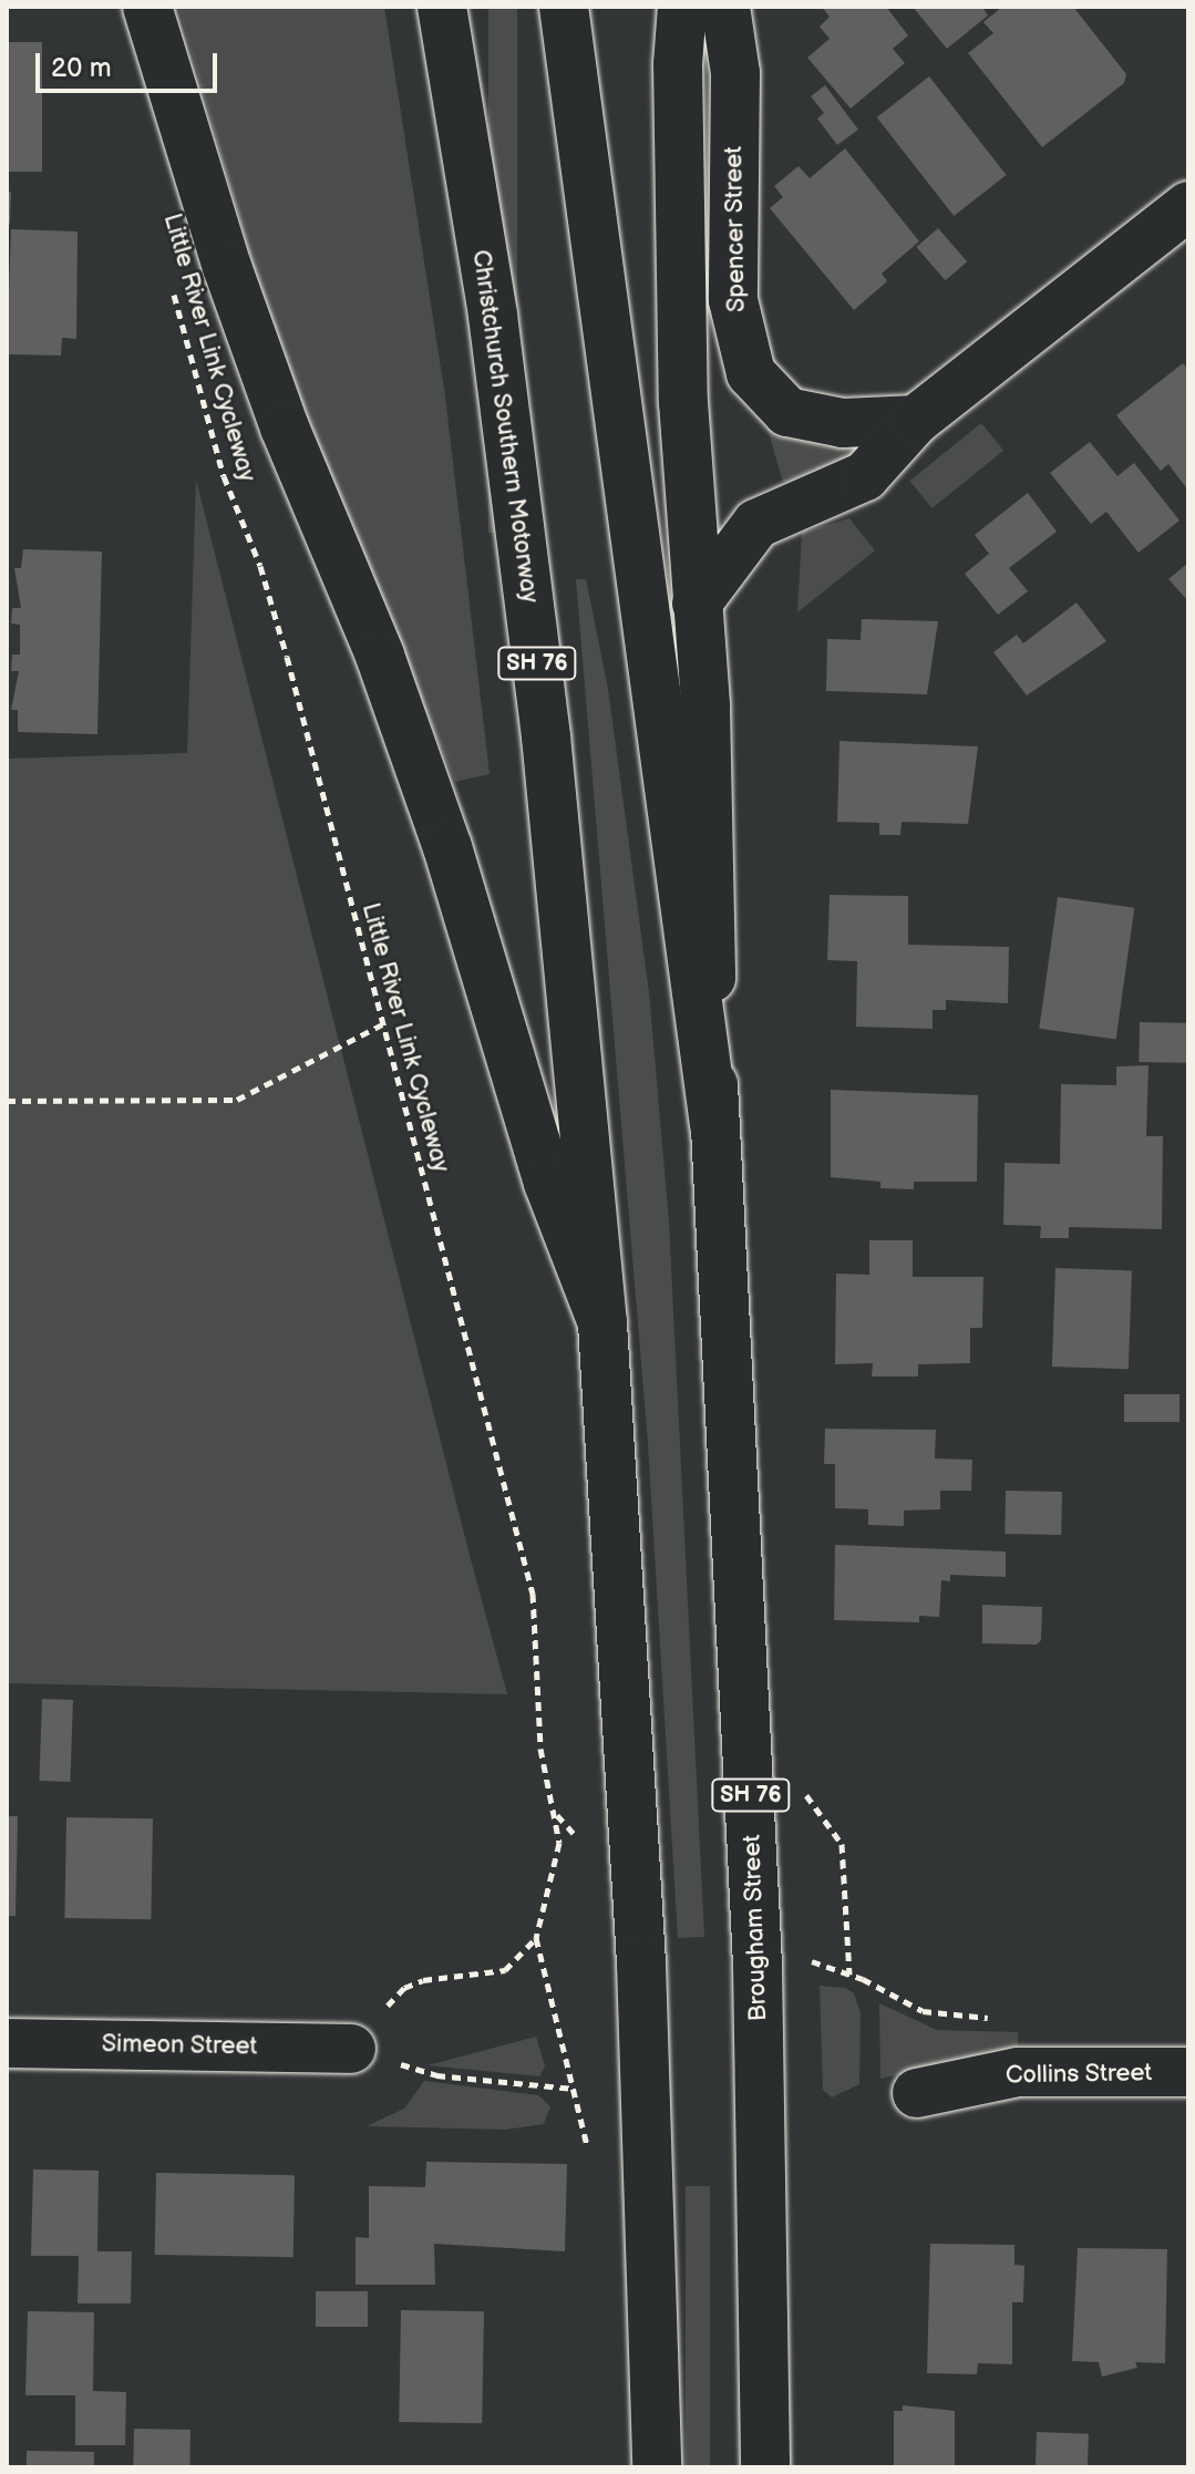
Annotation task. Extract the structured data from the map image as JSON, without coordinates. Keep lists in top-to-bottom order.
{
  "streets": {
    "main road": [
      "Spencer Street",
      "Christchurch Southern Motorway",
      "SH 76",
      "Brougham Street",
      "Simeon Street",
      "Collins Street"
    ],
    "path": ["Little River Link Cycleway"]
  },
  "crossings": [
    ["Christchurch Southern Motorway", "SH 76"],
    ["SH 76", "Brougham Street"]
  ],
  "scale_bar": "20 m"
}
